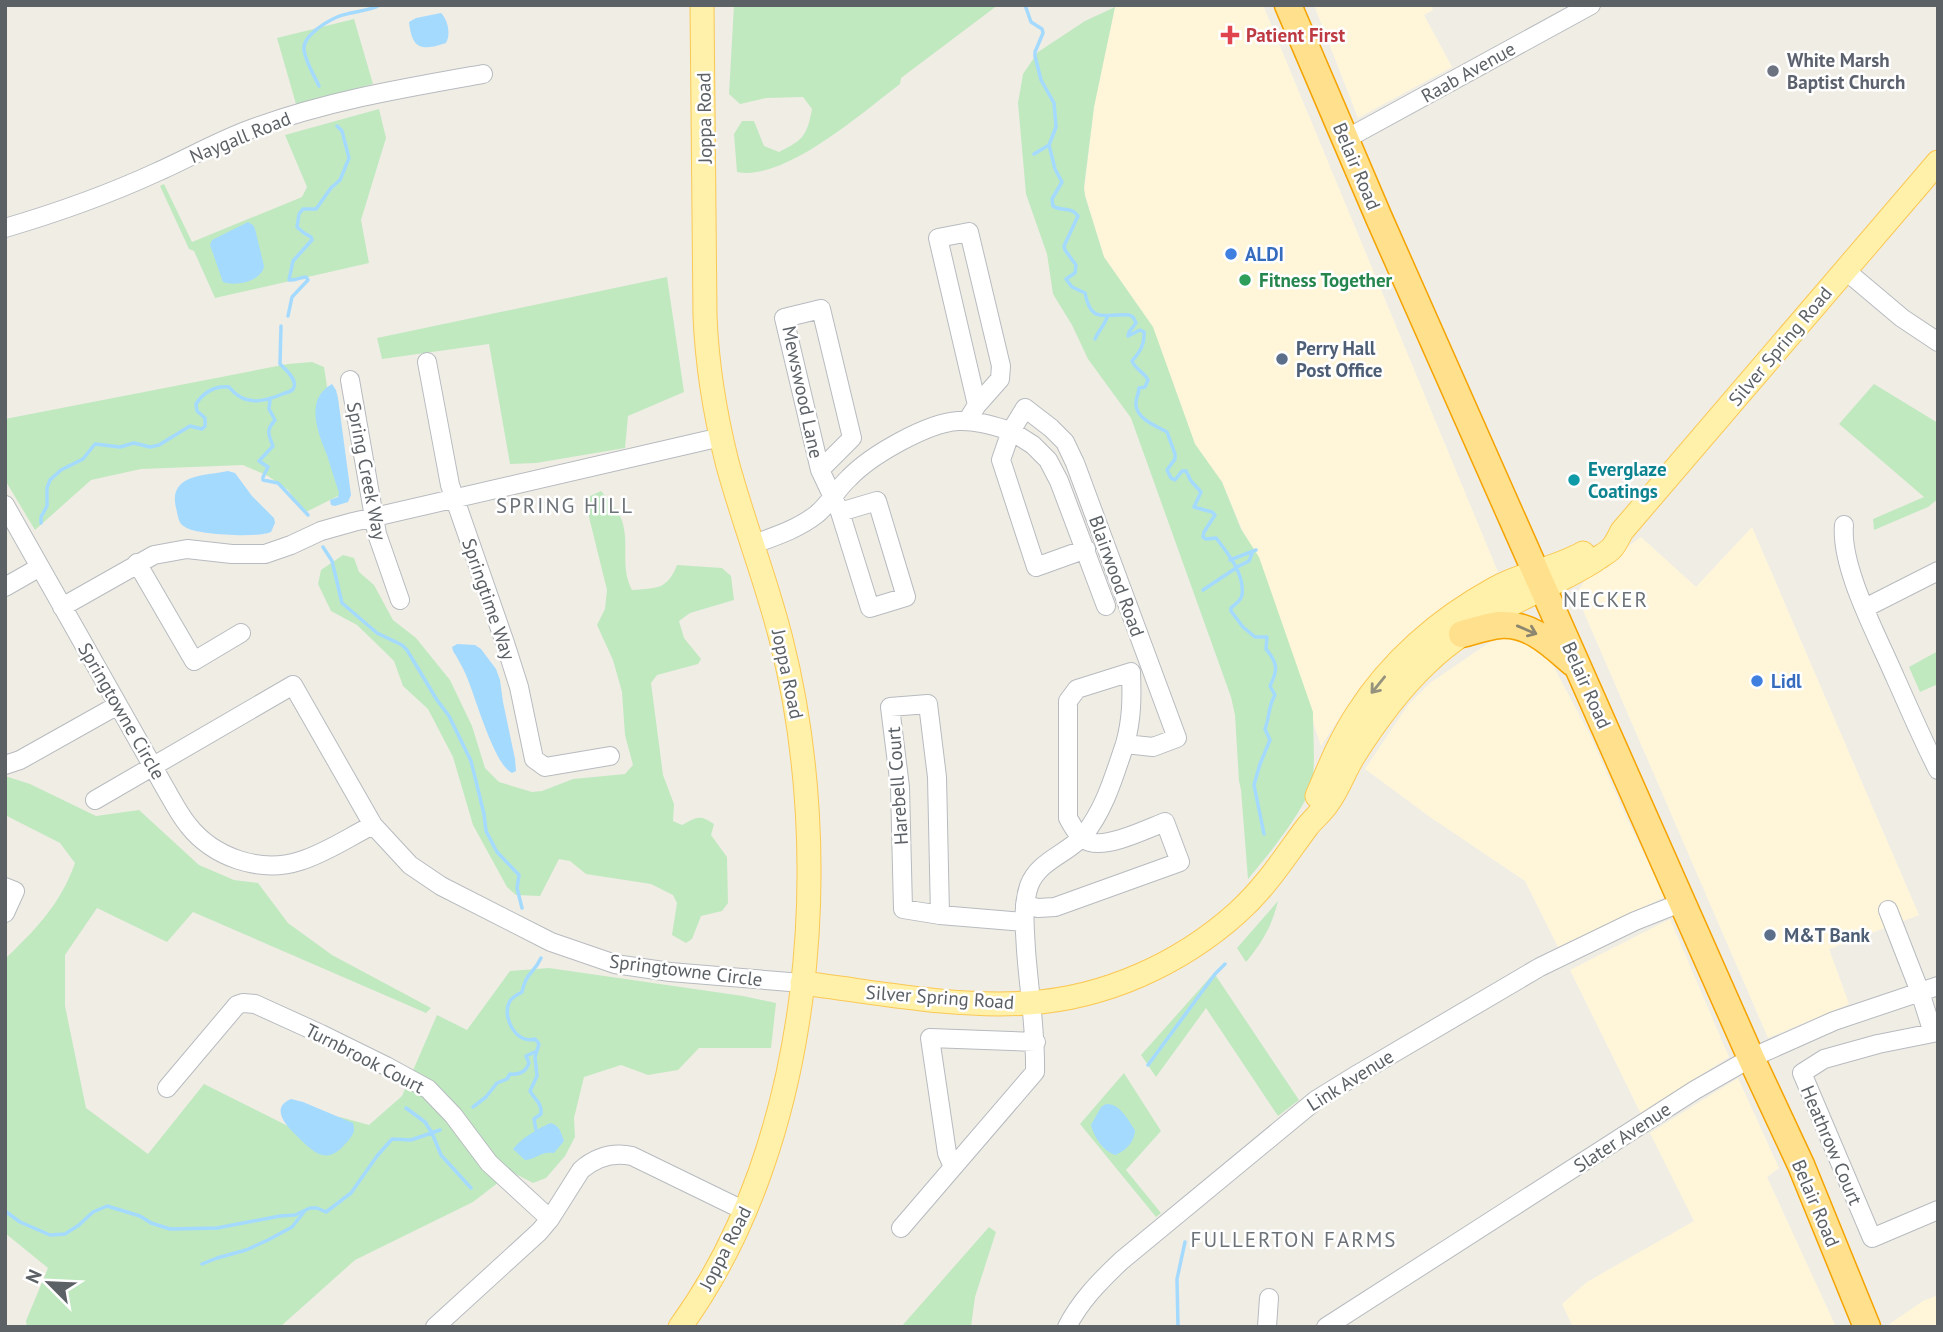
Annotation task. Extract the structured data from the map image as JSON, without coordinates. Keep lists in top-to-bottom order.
{
  "streets": {
    "highway": ["Belair Road"],
    "main road": ["Joppa Road", "Silver Spring Road"],
    "street": [
      "Raab Avenue",
      "Naygall Road",
      "Mewswood Lane",
      "Spring Creek Way",
      "Blairwood Road",
      "Springtime Way",
      "Springtowne Circle",
      "Harebell Court",
      "Turnbrook Court",
      "Link Avenue",
      "Slater Avenue",
      "Heathrow Court"
    ]
  },
  "crossings": [
    ["Raab Avenue", "Belair Road"],
    ["Joppa Road", "Silver Spring Road"],
    ["Joppa Road", "Springtowne Circle"],
    ["Belair Road", "Silver Spring Road"],
    ["Belair Road", "Link Avenue"],
    ["Belair Road", "Slater Avenue"],
    ["Silver Spring Road", "Springtowne Circle"],
    ["Slater Avenue", "Heathrow Court"]
  ],
  "districts": ["SPRING HILL", "NECKER", "FULLERTON FARMS"],
  "places": {
    "health": ["Patient First"],
    "other": [
      "White Marsh Baptist Church",
      "ALDI",
      "Fitness Together",
      "Perry Hall Post Office",
      "Everglaze Coatings",
      "Lidl",
      "M&T Bank"
    ]
  },
  "north": "top left"
}
